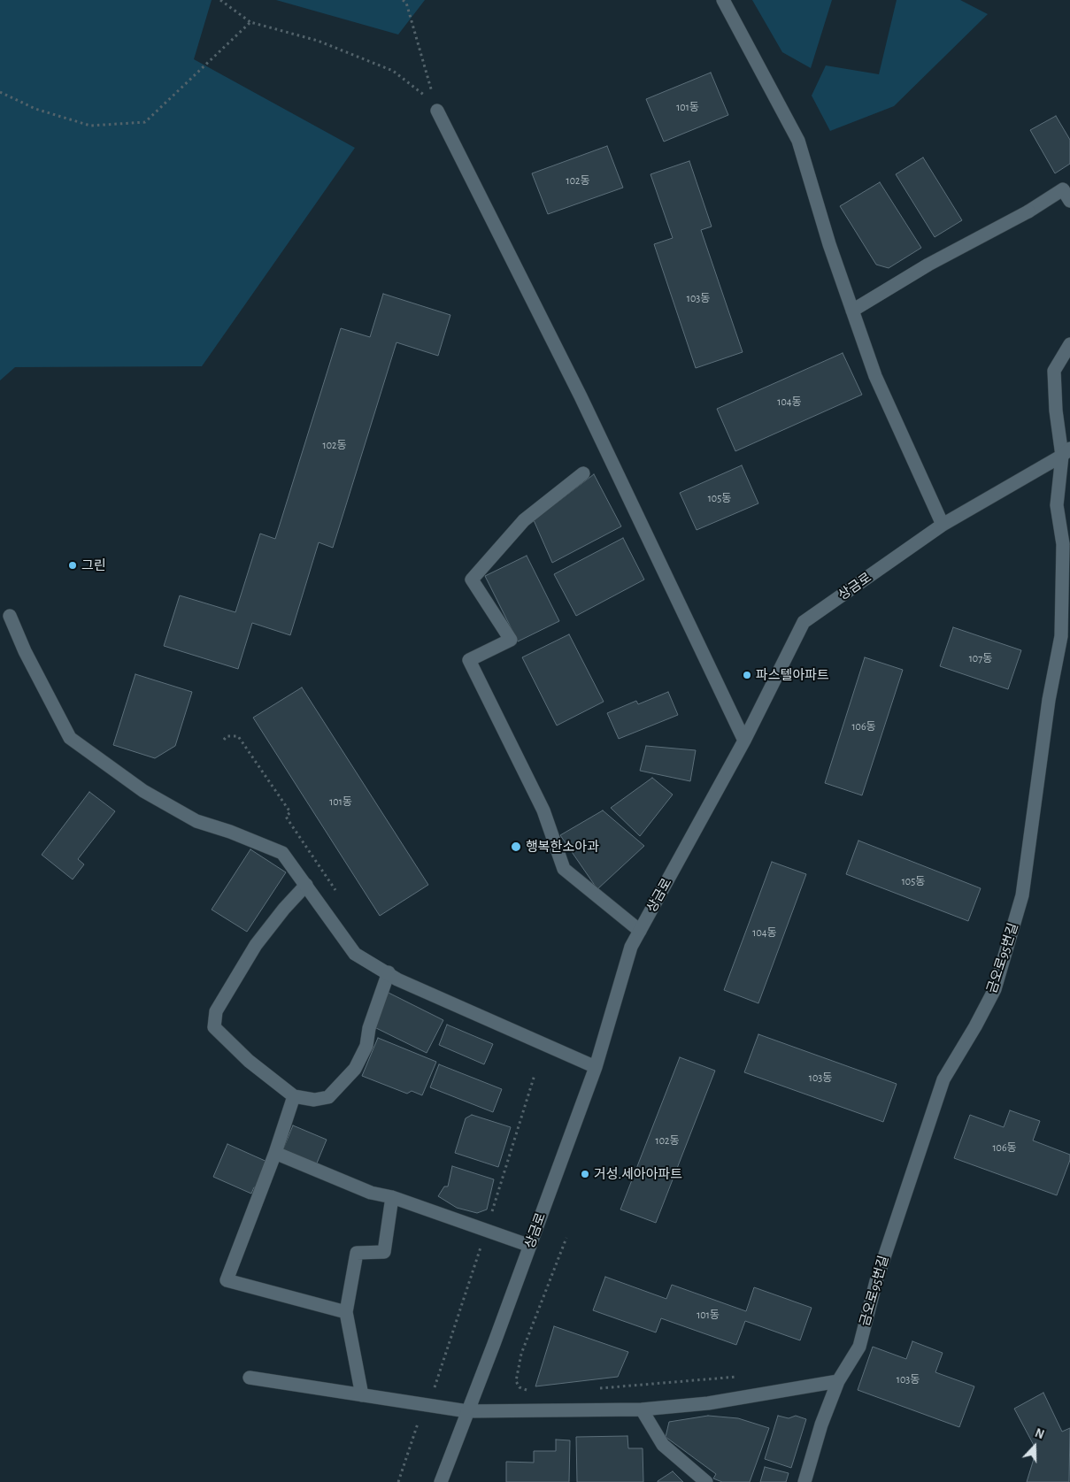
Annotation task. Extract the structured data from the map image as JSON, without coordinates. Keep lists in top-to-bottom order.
{
  "streets": {
    "street": ["상금로", "금오로95번길"]
  },
  "crossings": [
    ["상금로", "금오로95번길"]
  ],
  "places": [
    "그린",
    "파스텔아파트",
    "행복한소아과",
    "거성.세아아파트"
  ],
  "house_numbers": [
    "101동",
    "102동",
    "103동",
    "104동",
    "102동",
    "105동",
    "107동",
    "106동",
    "101동",
    "105동",
    "104동",
    "103동",
    "102동",
    "106동",
    "101동",
    "103동"
  ],
  "north": "top"
}
